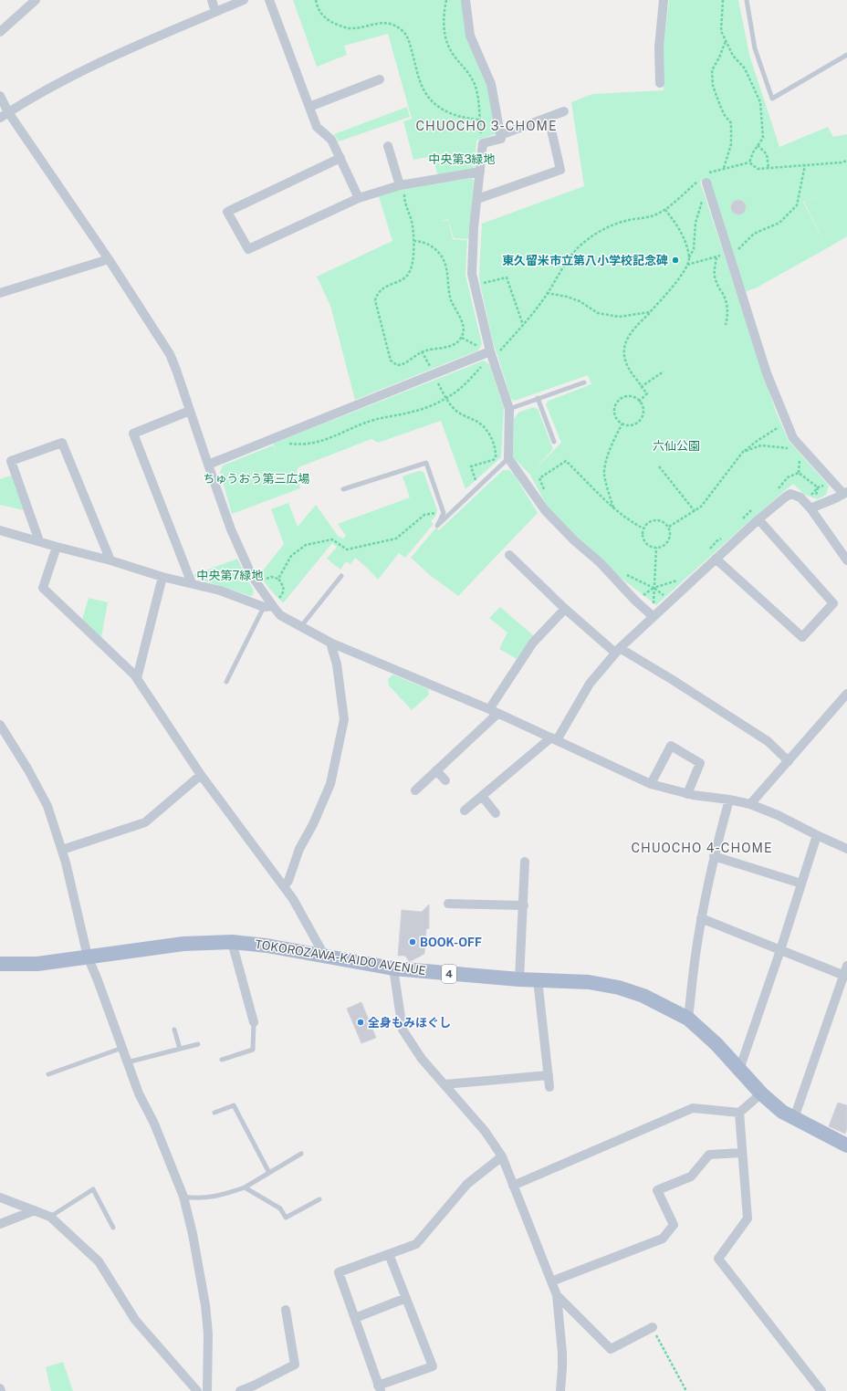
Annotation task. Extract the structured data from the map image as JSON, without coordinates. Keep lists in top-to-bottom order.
{
  "streets": {
    "main road": ["TOKOROZAWA-KAIDO AVENUE", "4"]
  },
  "districts": ["CHUOCHO 3-CHOME", "CHUOCHO 4-CHOME"],
  "parks": [
    "中央第3緑地",
    "六仙公園",
    "ちゅうおう第三広場",
    "中央第7緑地"
  ],
  "places": ["東久留米市立第八小学校記念碑", "BOOK-OFF", "全身もみほぐし"]
}
